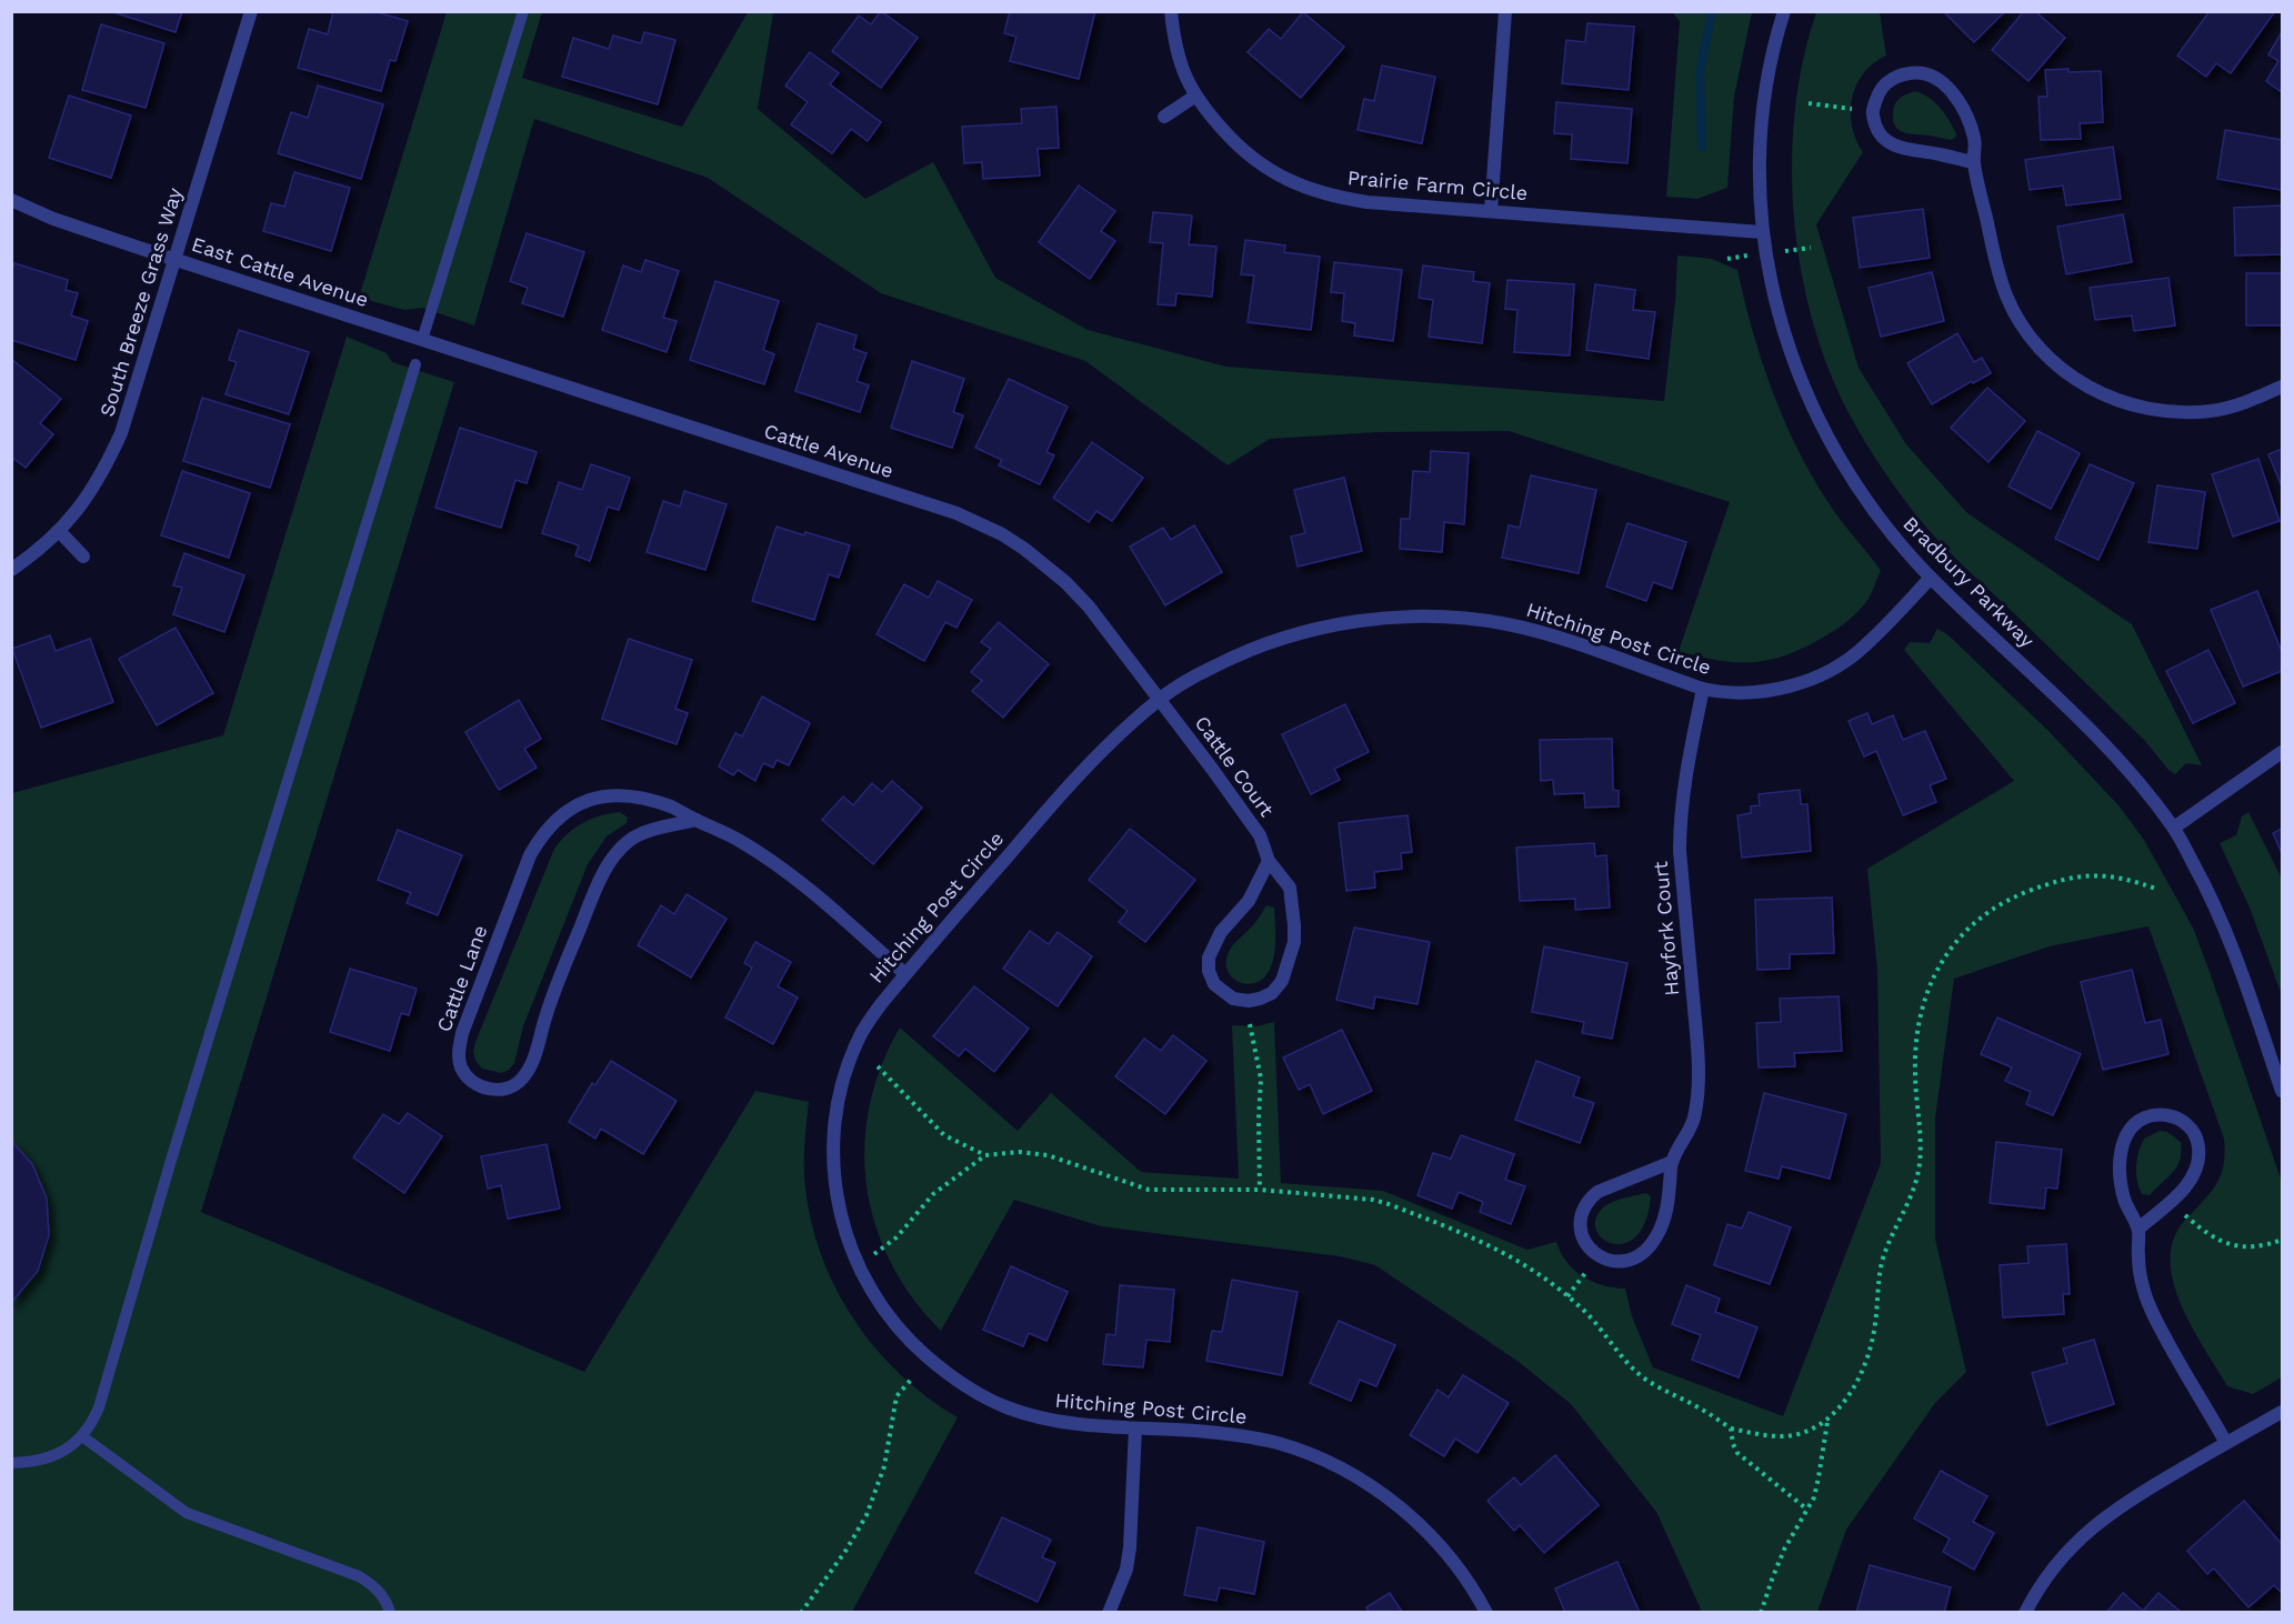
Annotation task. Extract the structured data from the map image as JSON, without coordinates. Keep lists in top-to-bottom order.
{
  "streets": {
    "street": [
      "Prairie Farm Circle",
      "East Cattle Avenue",
      "South Breeze Grass Way",
      "Cattle Avenue",
      "Bradbury Parkway",
      "Hitching Post Circle",
      "Cattle Court",
      "Hayfork Court",
      "Cattle Lane"
    ]
  },
  "crossings": [
    ["Prairie Farm Circle", "Bradbury Parkway"],
    ["East Cattle Avenue", "South Breeze Grass Way"],
    ["East Cattle Avenue", "Cattle Avenue"],
    ["Cattle Avenue", "Hitching Post Circle"],
    ["Cattle Avenue", "Cattle Court"],
    ["Bradbury Parkway", "Hitching Post Circle"],
    ["Hitching Post Circle", "Cattle Court"],
    ["Hitching Post Circle", "Hayfork Court"],
    ["Hitching Post Circle", "Cattle Lane"]
  ]
}
